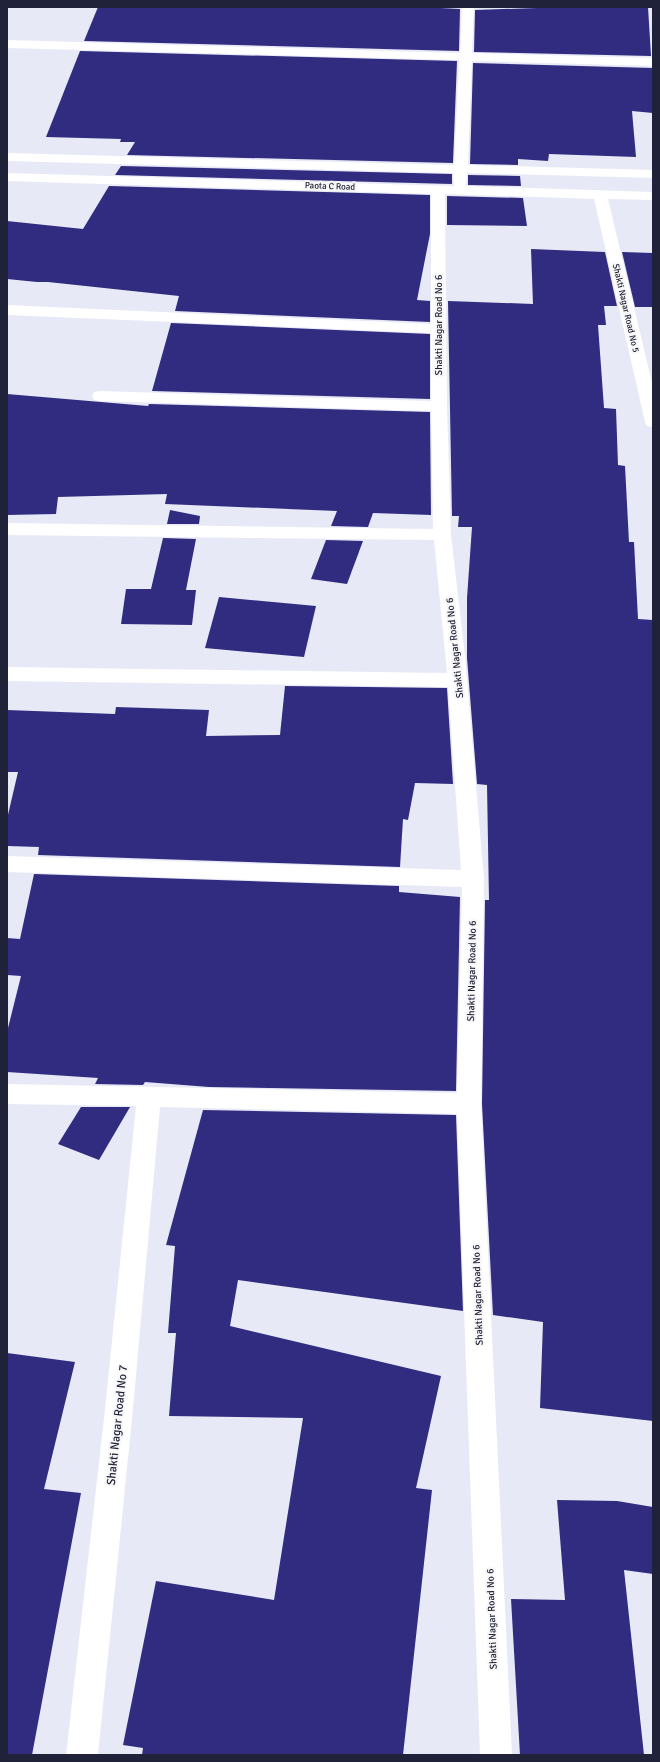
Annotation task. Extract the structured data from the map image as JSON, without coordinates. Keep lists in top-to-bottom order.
{
  "streets": {
    "street": [
      "Paota C Road",
      "Shakti Nagar Road No 5",
      "Shakti Nagar Road No 6",
      "Shakti Nagar Road No 7"
    ]
  },
  "crossings": [
    ["Paota C Road", "Shakti Nagar Road No 5"],
    ["Paota C Road", "Shakti Nagar Road No 6"]
  ]
}
